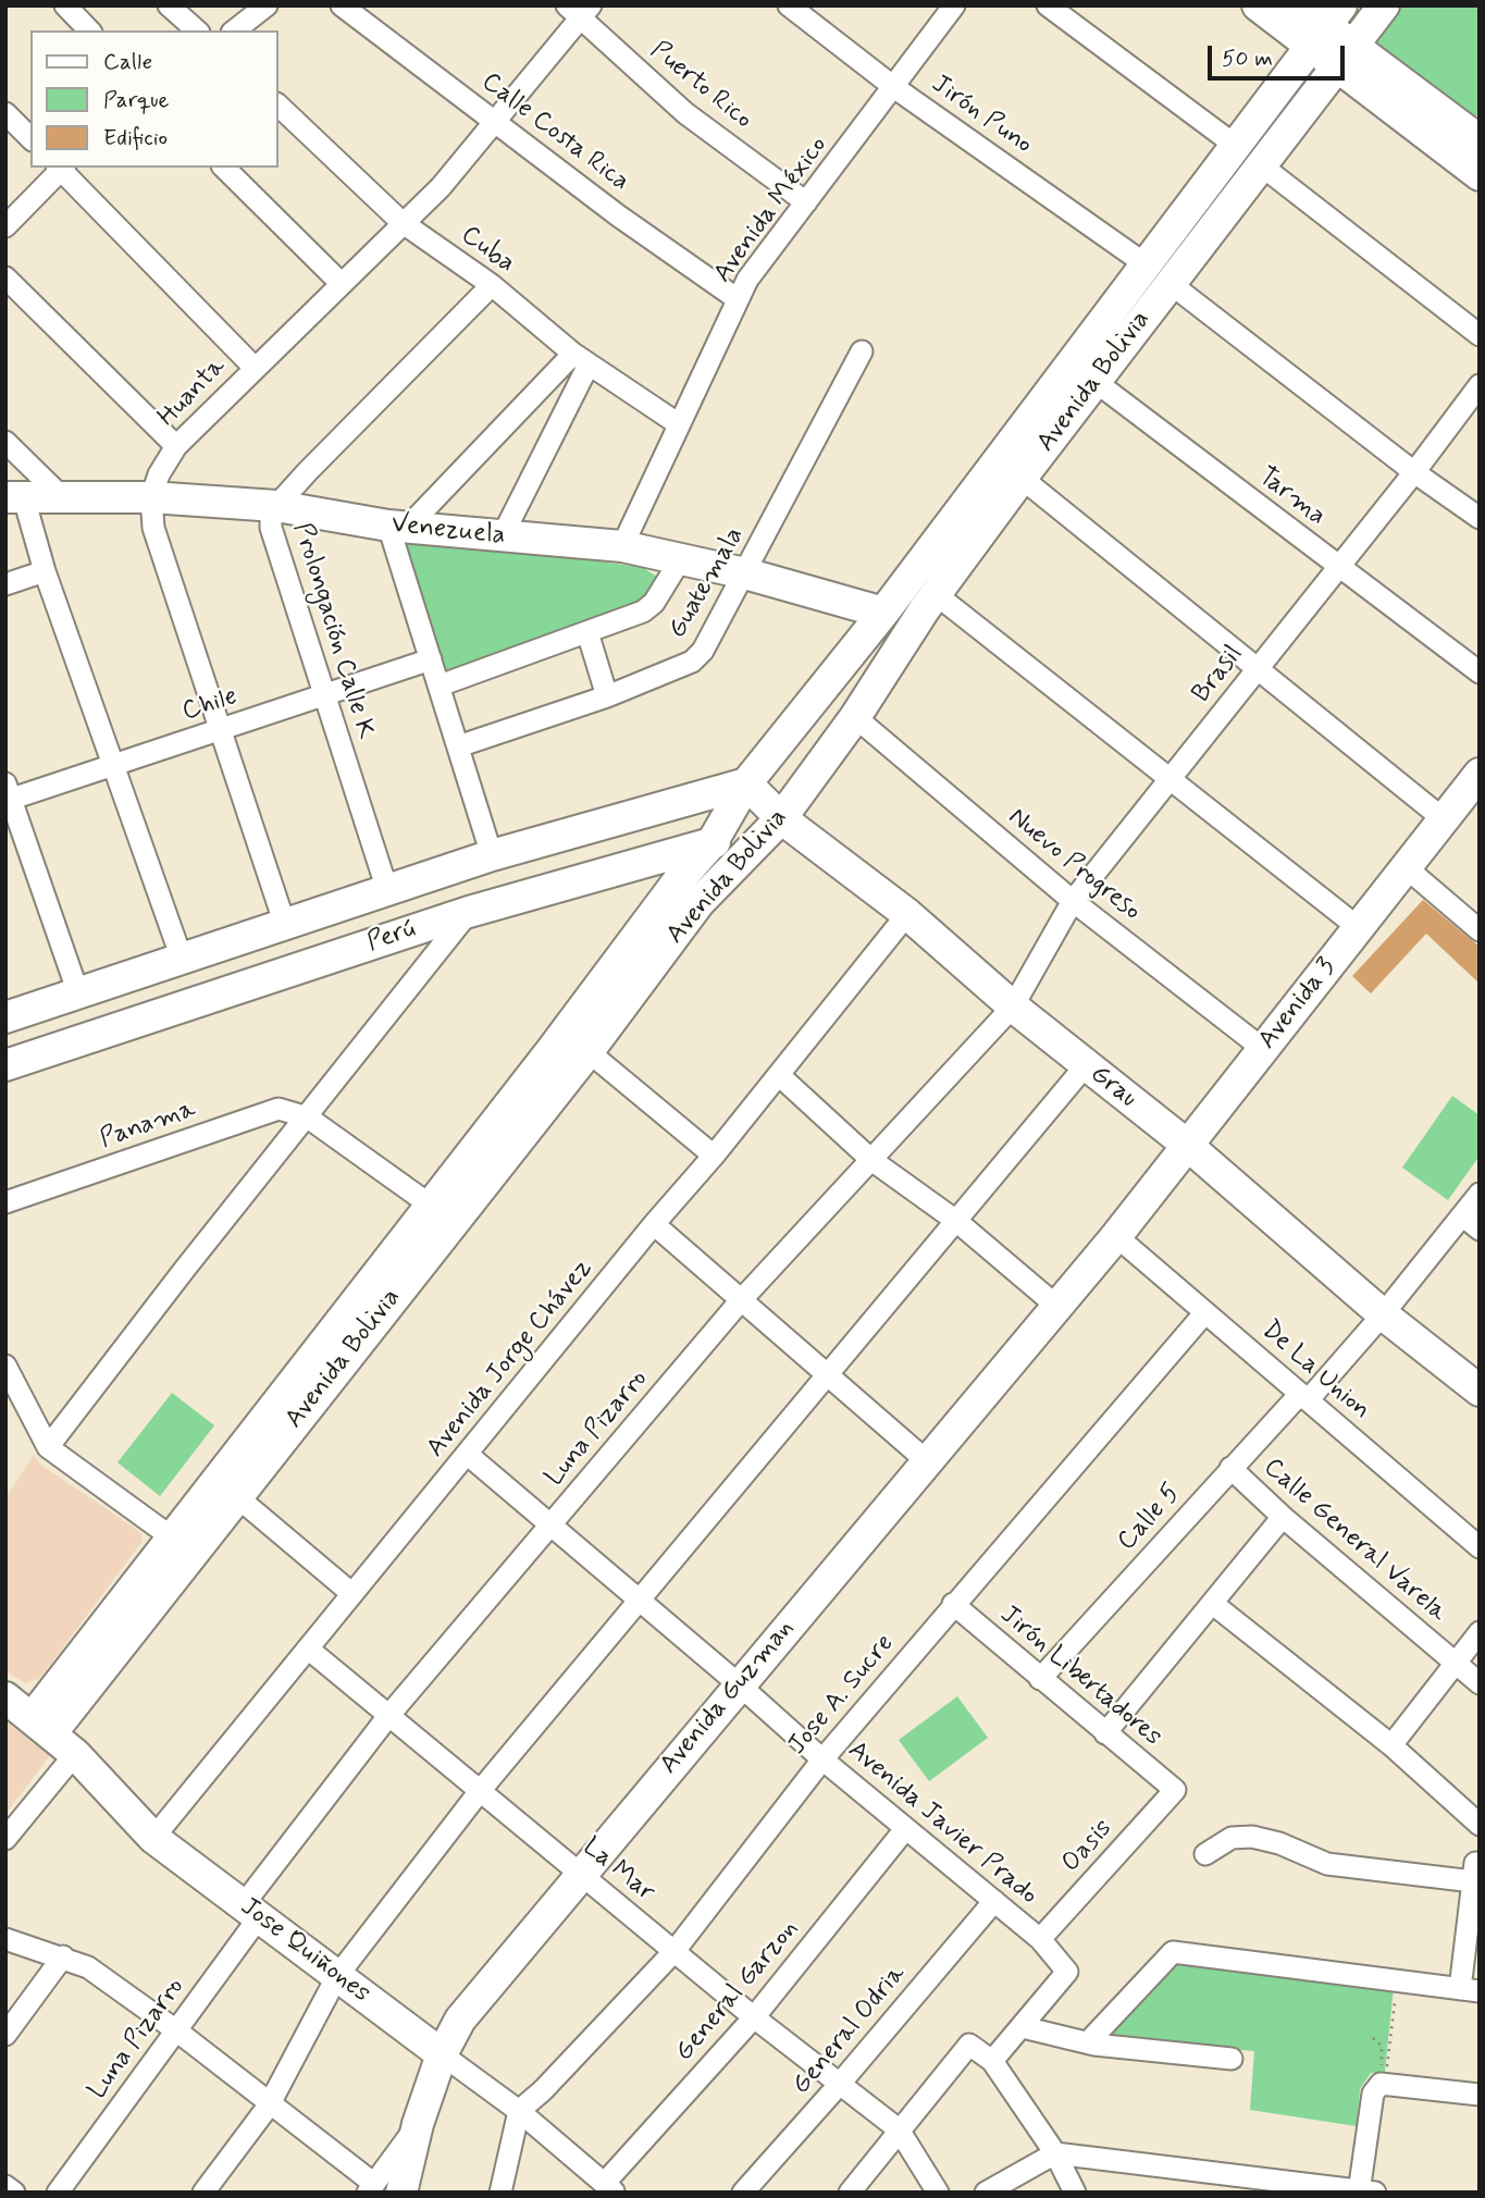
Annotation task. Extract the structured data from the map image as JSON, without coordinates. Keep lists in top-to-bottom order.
{
  "streets": {
    "street": [
      "Puerto Rico",
      "Jirón Puno",
      "Calle Costa Rica",
      "Avenida México",
      "Cuba",
      "Avenida Bolivia",
      "Huanta",
      "Tarma",
      "Venezuela",
      "Guatemala",
      "Prolongación Calle K",
      "Brasil",
      "Chile",
      "Nuevo Progreso",
      "Perú",
      "Avenida 3",
      "Grau",
      "Panama",
      "Avenida Jorge Chávez",
      "De La Union",
      "Luna Pizarro",
      "Calle 5",
      "Calle General Varela",
      "Jirón Libertadores",
      "Jose A. Sucre",
      "Avenida Guzman",
      "Avenida Javier Prado",
      "Oasis",
      "La Mar",
      "Jose Quiñones",
      "General Garzon",
      "General Odria"
    ]
  },
  "crossings": [
    ["Puerto Rico", "Avenida México"],
    ["Puerto Rico", "Huanta"],
    ["Jirón Puno", "Avenida México"],
    ["Jirón Puno", "Avenida Bolivia"],
    ["Calle Costa Rica", "Avenida México"],
    ["Calle Costa Rica", "Huanta"],
    ["Avenida México", "Cuba"],
    ["Avenida México", "Venezuela"],
    ["Cuba", "Huanta"],
    ["Cuba", "Prolongación Calle K"],
    ["Avenida Bolivia", "Tarma"],
    ["Avenida Bolivia", "Venezuela"],
    ["Avenida Bolivia", "Nuevo Progreso"],
    ["Avenida Bolivia", "Perú"],
    ["Avenida Bolivia", "Grau"],
    ["Avenida Bolivia", "Jose Quiñones"],
    ["Huanta", "Venezuela"],
    ["Tarma", "Brasil"],
    ["Venezuela", "Guatemala"],
    ["Venezuela", "Prolongación Calle K"],
    ["Prolongación Calle K", "Chile"],
    ["Prolongación Calle K", "Perú"],
    ["Brasil", "Nuevo Progreso"],
    ["Brasil", "Grau"],
    ["Brasil", "Luna Pizarro"],
    ["Nuevo Progreso", "Avenida 3"],
    ["Perú", "Grau"],
    ["Avenida 3", "Grau"],
    ["Avenida 3", "De La Union"],
    ["Avenida 3", "Avenida Guzman"],
    ["Grau", "Avenida Jorge Chávez"],
    ["Grau", "Luna Pizarro"],
    ["Grau", "Calle 5"],
    ["Avenida Jorge Chávez", "Avenida Javier Prado"],
    ["Avenida Jorge Chávez", "La Mar"],
    ["Avenida Jorge Chávez", "Jose Quiñones"],
    ["De La Union", "Calle 5"],
    ["De La Union", "Jose A. Sucre"],
    ["De La Union", "Avenida Guzman"],
    ["Luna Pizarro", "Avenida Javier Prado"],
    ["Luna Pizarro", "La Mar"],
    ["Luna Pizarro", "Jose Quiñones"],
    ["Calle 5", "Calle General Varela"],
    ["Calle 5", "Jirón Libertadores"],
    ["Jirón Libertadores", "Jose A. Sucre"],
    ["Jirón Libertadores", "Oasis"],
    ["Jose A. Sucre", "Avenida Javier Prado"],
    ["Jose A. Sucre", "La Mar"],
    ["Jose A. Sucre", "Jose Quiñones"],
    ["Avenida Guzman", "Avenida Javier Prado"],
    ["Avenida Guzman", "La Mar"],
    ["Avenida Guzman", "Jose Quiñones"],
    ["Avenida Javier Prado", "Oasis"],
    ["Avenida Javier Prado", "General Garzon"],
    ["Avenida Javier Prado", "General Odria"],
    ["La Mar", "General Garzon"],
    ["La Mar", "General Odria"],
    ["Jose Quiñones", "General Garzon"]
  ],
  "legend": ["Calle", "Parque", "Edificio"],
  "scale_bar": "50 m"
}
